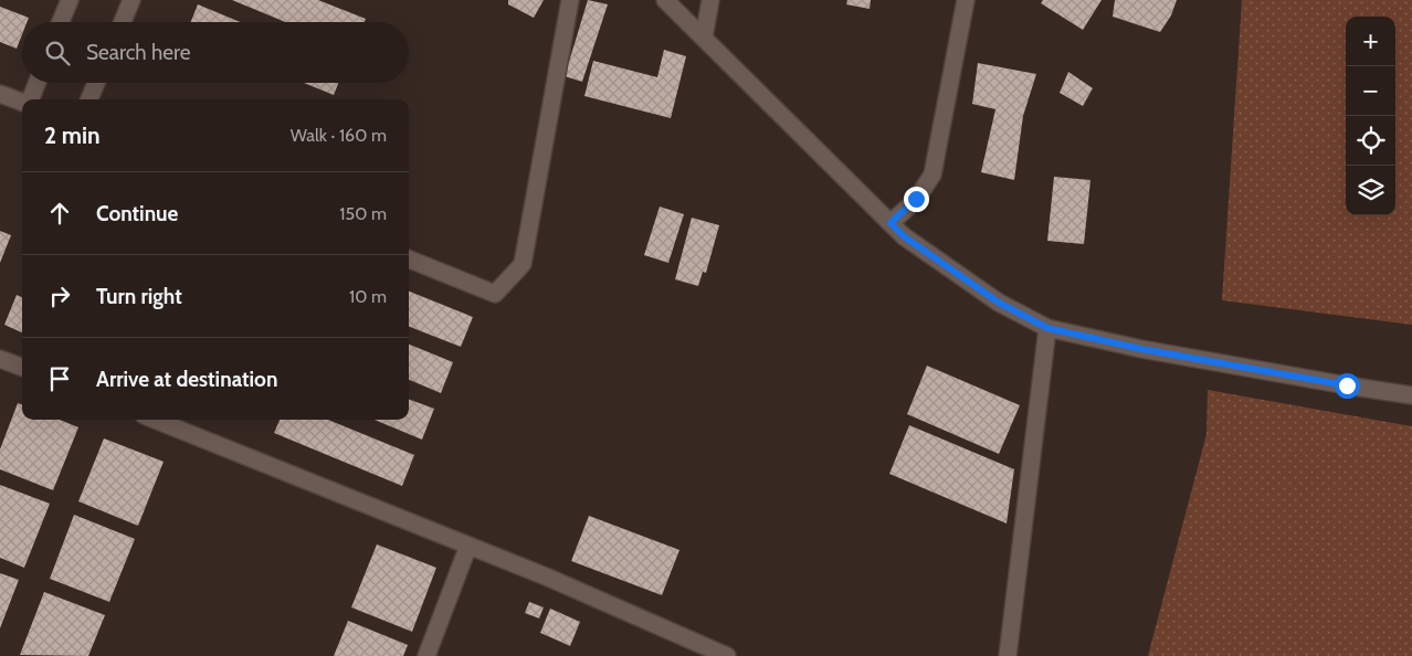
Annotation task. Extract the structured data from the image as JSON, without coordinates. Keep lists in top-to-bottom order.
{
  "page": {
    "map_buttons": ["+", "−"],
    "search": "Search here",
    "heading": ["2 min", "Walk · 160 m"],
    "list": [
      ["Continue", "150 m"],
      ["Turn right", "10 m"],
      "Arrive at destination"
    ]
  }
}
